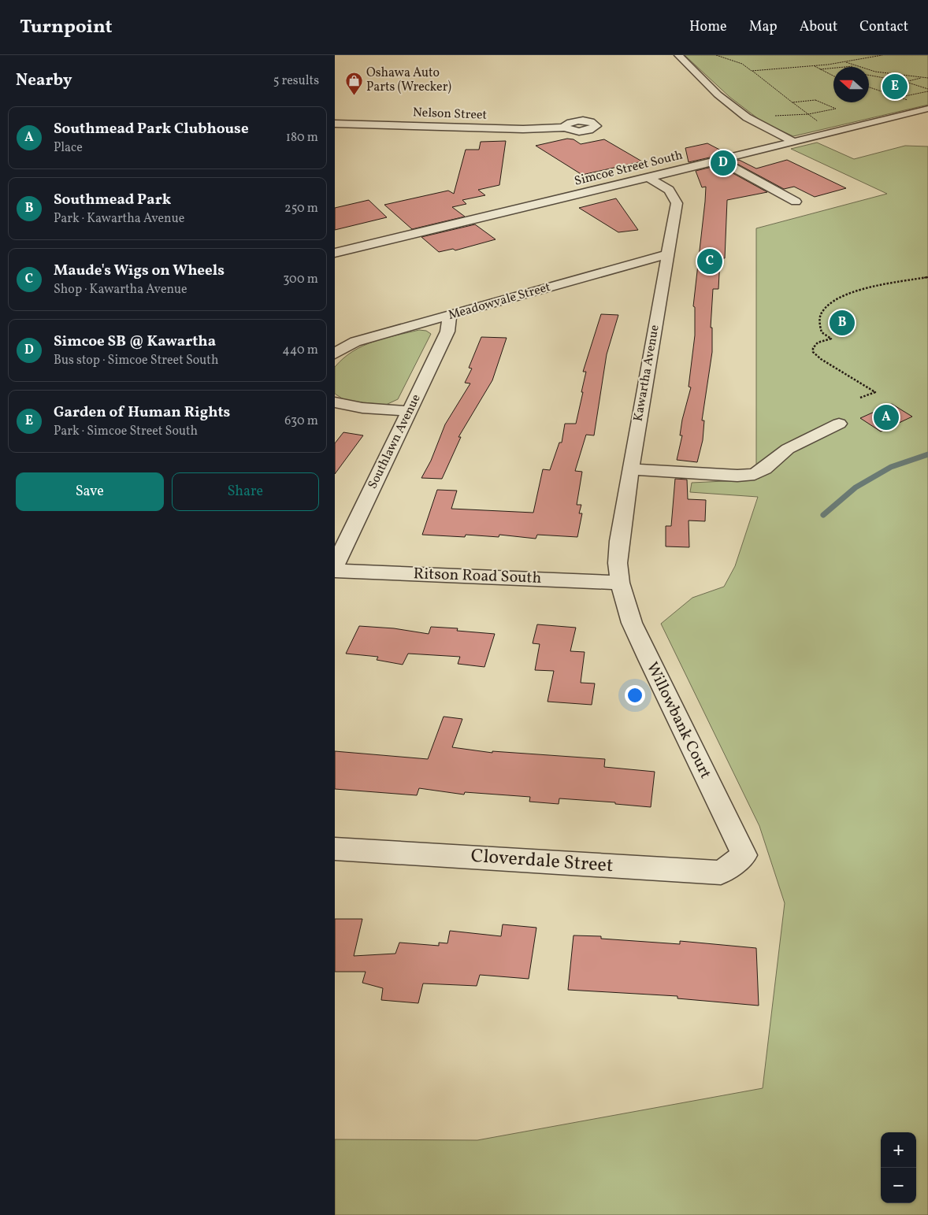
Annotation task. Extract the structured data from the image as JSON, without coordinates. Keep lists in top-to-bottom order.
{
  "streets": {
    "street": [
      "Nelson Street",
      "Simcoe Street South",
      "Meadowvale Street",
      "Kawartha Avenue",
      "Southlawn Avenue",
      "Ritson Road South",
      "Willowbank Court",
      "Cloverdale Street"
    ]
  },
  "crossings": [
    ["Simcoe Street South", "Kawartha Avenue"],
    ["Meadowvale Street", "Kawartha Avenue"],
    ["Meadowvale Street", "Southlawn Avenue"],
    ["Kawartha Avenue", "Ritson Road South"],
    ["Kawartha Avenue", "Willowbank Court"],
    ["Ritson Road South", "Willowbank Court"],
    ["Willowbank Court", "Cloverdale Street"]
  ],
  "places": {
    "shop": ["Oshawa Auto Parts (Wrecker)"]
  },
  "north": "left",
  "page": {
    "header": "Turnpoint",
    "nav": [
      "Home",
      "Map",
      "About",
      "Contact"
    ],
    "heading": ["Nearby", "5 results"],
    "pins": [
      "E",
      "D",
      "C",
      "B",
      "A"
    ],
    "list": [
      {
        "mark": "A",
        "name": "Southmead Park Clubhouse",
        "note": "Place",
        "value": "180 m"
      },
      {
        "mark": "B",
        "name": "Southmead Park",
        "note": "Park · Kawartha Avenue",
        "value": "250 m"
      },
      {
        "mark": "C",
        "name": "Maude's Wigs on Wheels",
        "note": "Shop · Kawartha Avenue",
        "value": "300 m"
      },
      {
        "mark": "D",
        "name": "Simcoe SB @ Kawartha",
        "note": "Bus stop · Simcoe Street South",
        "value": "440 m"
      },
      {
        "mark": "E",
        "name": "Garden of Human Rights",
        "note": "Park · Simcoe Street South",
        "value": "630 m"
      }
    ],
    "buttons": ["Save", "Share"],
    "map_buttons": ["+", "−"]
  }
}
